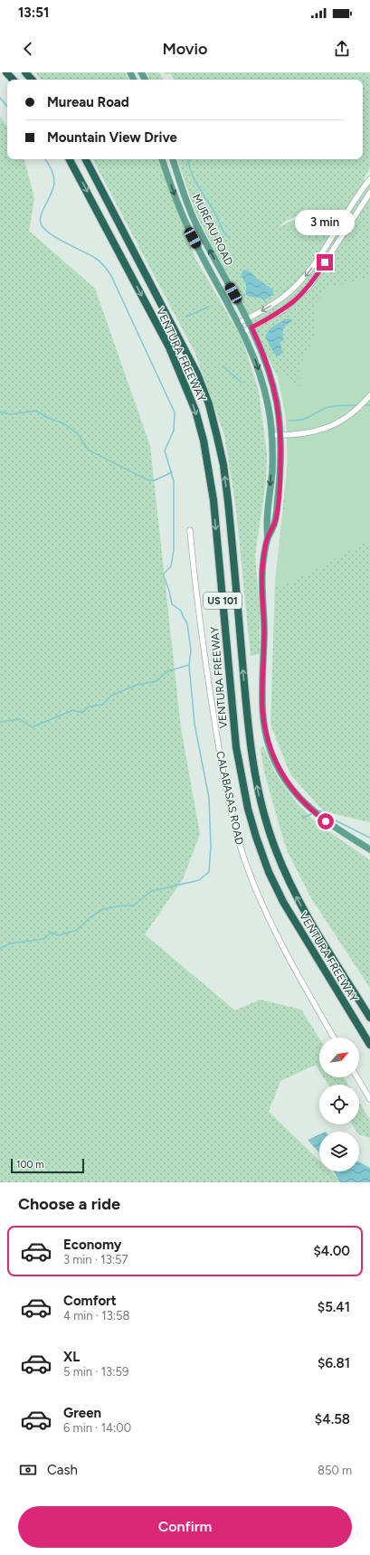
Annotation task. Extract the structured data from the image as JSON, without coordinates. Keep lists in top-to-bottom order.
{
  "streets": {
    "highway": ["VENTURA FREEWAY", "US 101"],
    "main road": ["MUREAU ROAD"],
    "street": ["CALABASAS ROAD"]
  },
  "scale_bar": "100 m",
  "north": "top right",
  "page": {
    "status": "13:51",
    "header": "Movio",
    "banner": ["Mureau Road", "Mountain View Drive"],
    "bubble": "3 min",
    "scale": "100 m",
    "heading": "Choose a ride",
    "list": [
      {
        "name": "Economy",
        "note": "3 min · 13:57",
        "value": "$4.00"
      },
      {
        "name": "Comfort",
        "note": "4 min · 13:58",
        "value": "$5.41"
      },
      {
        "name": "XL",
        "note": "5 min · 13:59",
        "value": "$6.81"
      },
      {
        "name": "Green",
        "note": "6 min · 14:00",
        "value": "$4.58"
      }
    ],
    "pay": ["Cash", "850 m"],
    "buttons": "Confirm"
  }
}
